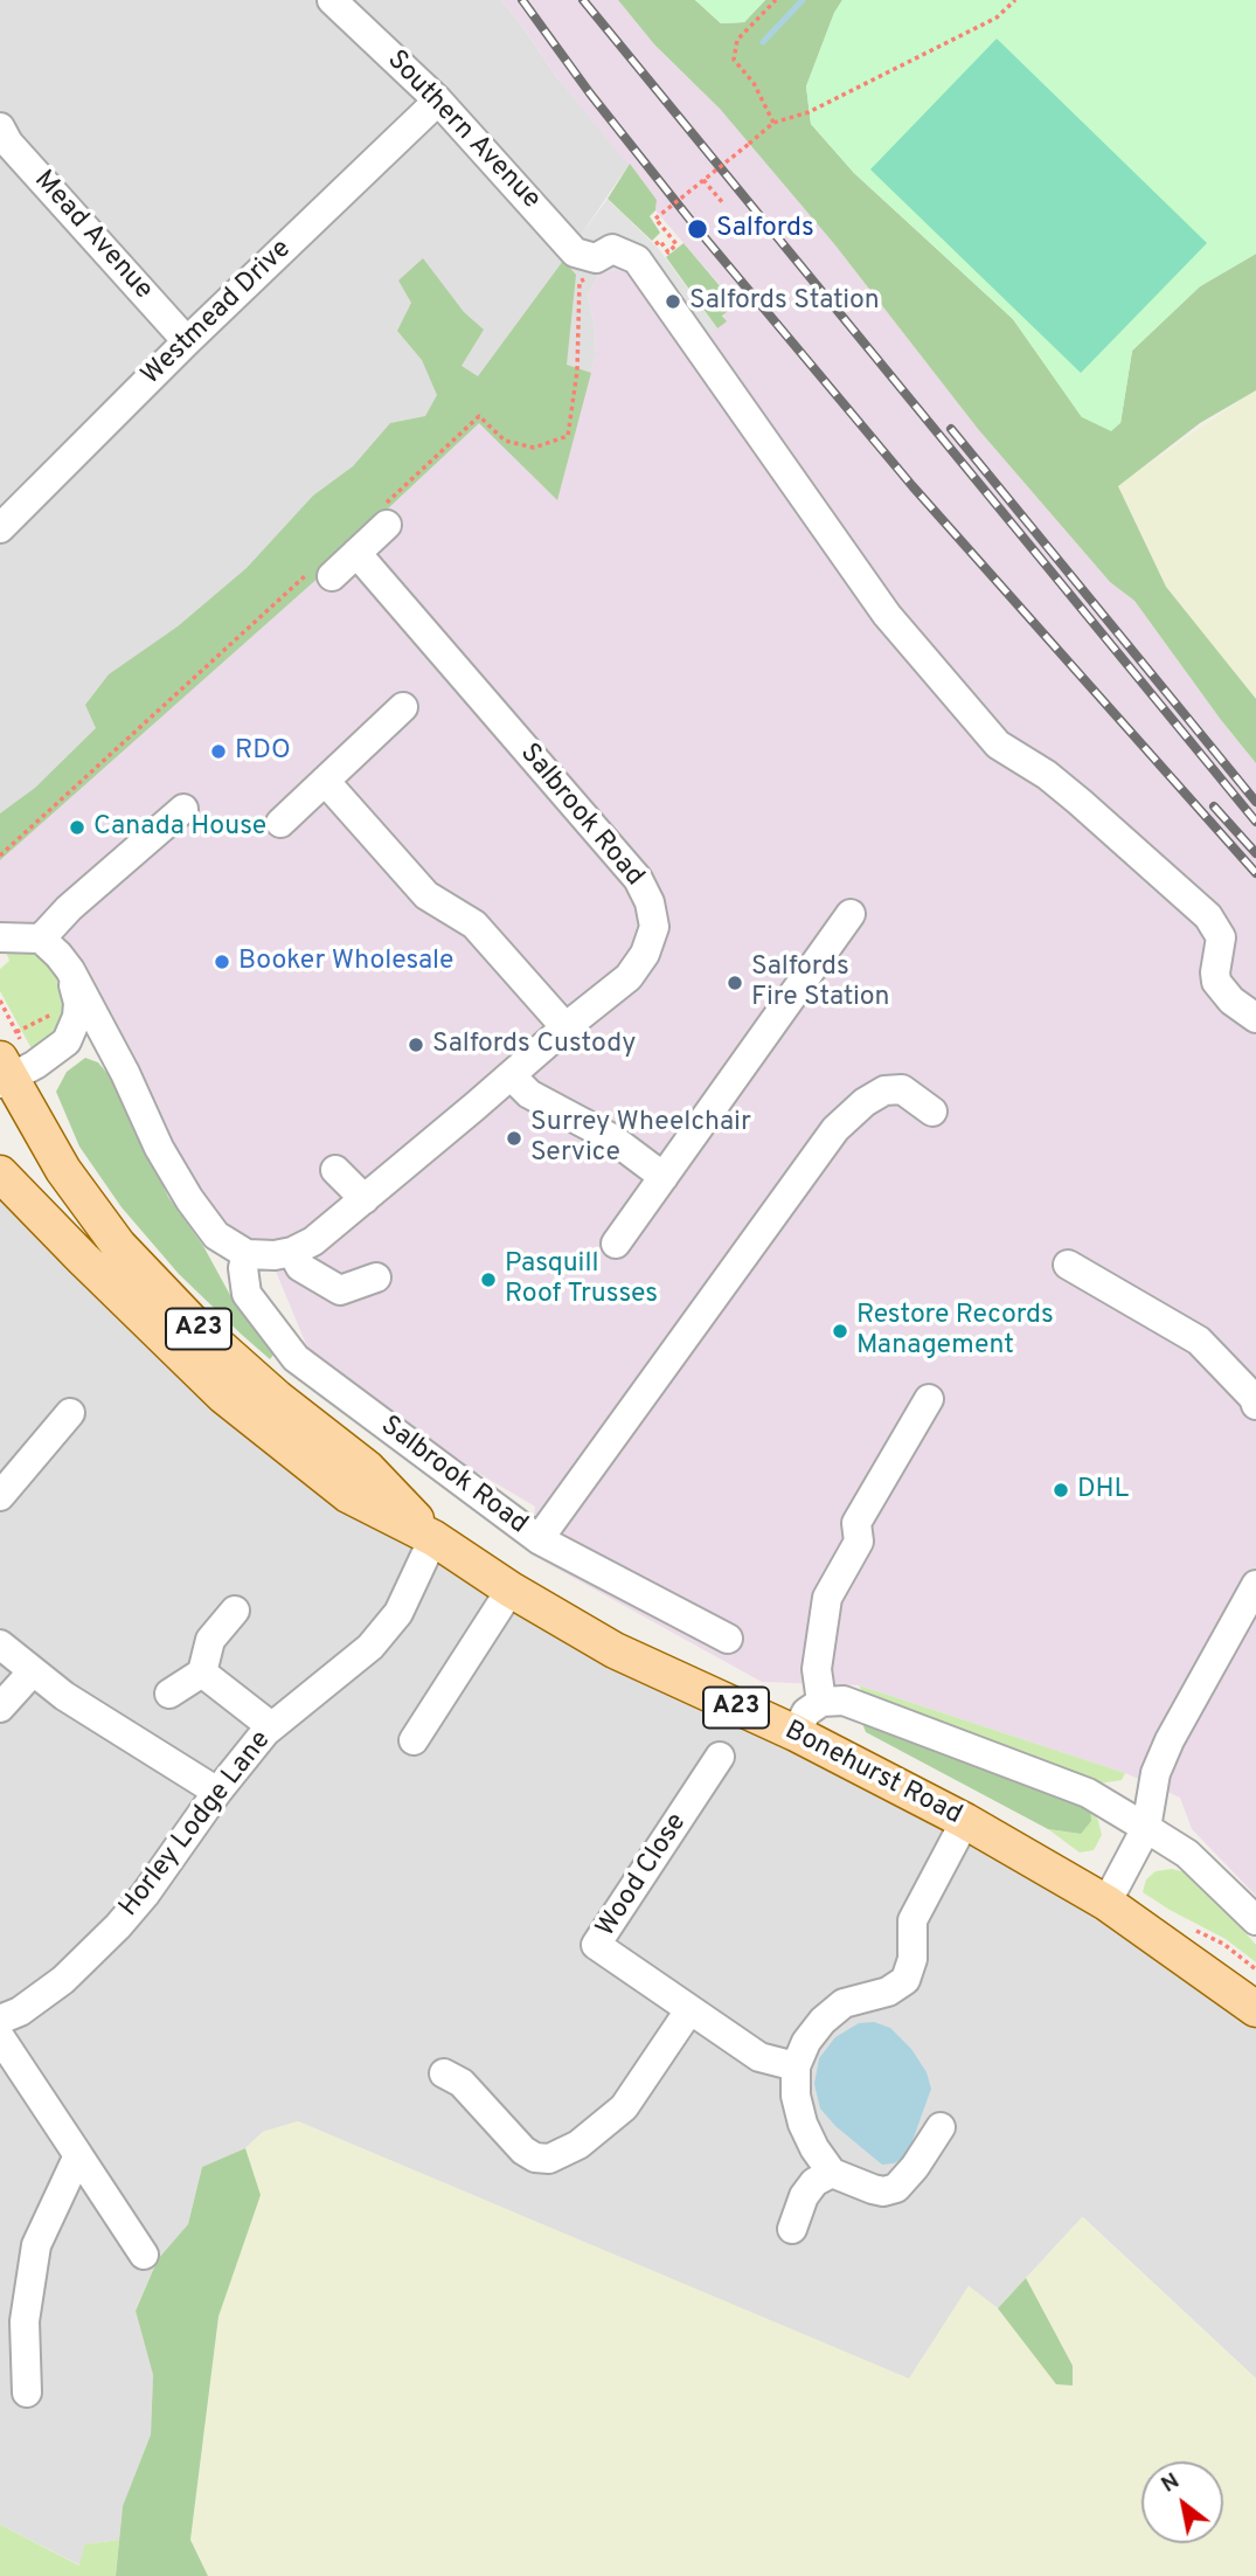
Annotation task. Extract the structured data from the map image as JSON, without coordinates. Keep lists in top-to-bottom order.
{
  "streets": {
    "main road": ["A23", "Bonehurst Road"],
    "street": [
      "Southern Avenue",
      "Mead Avenue",
      "Westmead Drive",
      "Salbrook Road",
      "Horley Lodge Lane",
      "Wood Close"
    ]
  },
  "crossings": [
    ["Southern Avenue", "Westmead Drive"],
    ["Mead Avenue", "Westmead Drive"],
    ["Bonehurst Road", "Horley Lodge Lane"]
  ],
  "places": [
    "Salfords",
    "Salfords Station",
    "RDO",
    "Canada House",
    "Booker Wholesale",
    "Salfords Fire Station",
    "Salfords Custody",
    "Surrey Wheelchair Service",
    "Pasquill Roof Trusses",
    "Restore Records Management",
    "DHL"
  ],
  "north": "top left"
}
